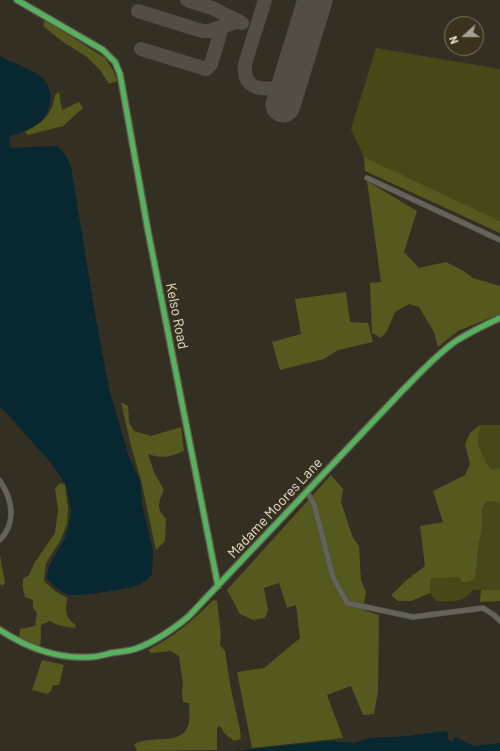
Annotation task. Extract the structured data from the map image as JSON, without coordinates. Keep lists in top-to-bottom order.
{
  "streets": {
    "street": ["Kelso Road", "Madame Moores Lane"]
  },
  "crossings": [
    ["Kelso Road", "Madame Moores Lane"]
  ],
  "north": "left"
}
